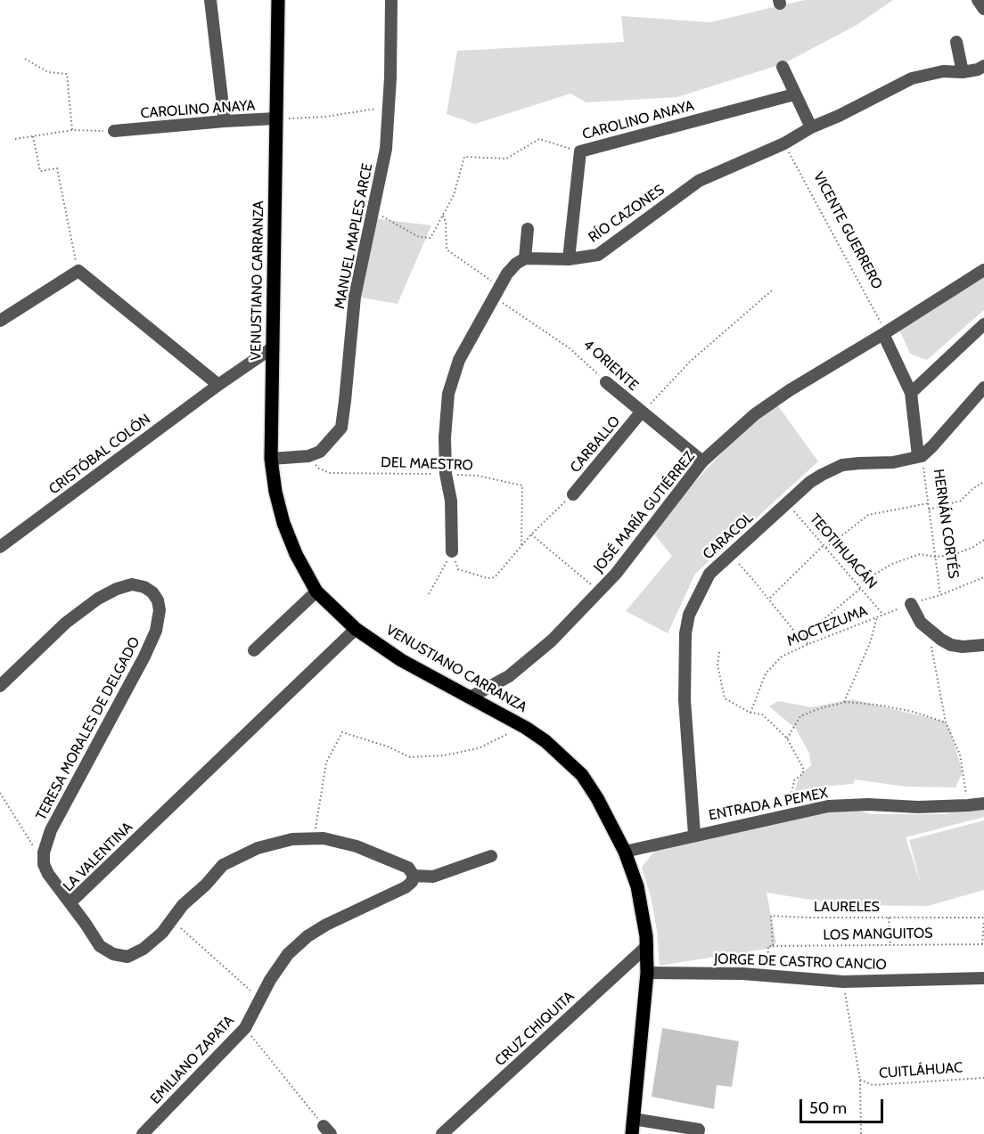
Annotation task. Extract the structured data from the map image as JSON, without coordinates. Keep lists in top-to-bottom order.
{
  "streets": {
    "main road": ["VENUSTIANO CARRANZA"],
    "street": [
      "CAROLINO ANAYA",
      "RÍO CAZONES",
      "MANUEL MAPLES ARCE",
      "4 ORIENTE",
      "CARBALLO",
      "CRISTÓBAL COLÓN",
      "JOSÉ MARÍA GUTIÉRREZ",
      "HERNÁN CORTÉS",
      "CARACOL",
      "TERESA MORALES DE DELGADO",
      "ENTRADA A PEMEX",
      "LA VALENTINA",
      "JORGE DE CASTRO CANCIO",
      "CRUZ CHIQUITA",
      "EMILIANO ZAPATA"
    ],
    "path": [
      "VICENTE GUERRERO",
      "DEL MAESTRO",
      "TEOTIHUACÁN",
      "MOCTEZUMA",
      "LAURELES",
      "LOS MANGUITOS",
      "CUITLÁHUAC"
    ]
  },
  "crossings": [
    ["CAROLINO ANAYA", "MANUEL MAPLES ARCE"],
    ["CAROLINO ANAYA", "VENUSTIANO CARRANZA"],
    ["CAROLINO ANAYA", "4 ORIENTE"],
    ["RÍO CAZONES", "VICENTE GUERRERO"],
    ["VICENTE GUERRERO", "JOSÉ MARÍA GUTIÉRREZ"],
    ["VICENTE GUERRERO", "HERNÁN CORTÉS"],
    ["MANUEL MAPLES ARCE", "DEL MAESTRO"],
    ["VENUSTIANO CARRANZA", "CRISTÓBAL COLÓN"],
    ["VENUSTIANO CARRANZA", "JOSÉ MARÍA GUTIÉRREZ"],
    ["VENUSTIANO CARRANZA", "ENTRADA A PEMEX"],
    ["VENUSTIANO CARRANZA", "LA VALENTINA"],
    ["VENUSTIANO CARRANZA", "JORGE DE CASTRO CANCIO"],
    ["VENUSTIANO CARRANZA", "CRUZ CHIQUITA"],
    ["4 ORIENTE", "CARBALLO"],
    ["4 ORIENTE", "JOSÉ MARÍA GUTIÉRREZ"],
    ["JOSÉ MARÍA GUTIÉRREZ", "HERNÁN CORTÉS"],
    ["HERNÁN CORTÉS", "CARACOL"],
    ["CARACOL", "TEOTIHUACÁN"],
    ["CARACOL", "ENTRADA A PEMEX"],
    ["TEOTIHUACÁN", "MOCTEZUMA"],
    ["LA VALENTINA", "EMILIANO ZAPATA"],
    ["LAURELES", "LOS MANGUITOS"],
    ["LAURELES", "JORGE DE CASTRO CANCIO"]
  ],
  "scale_bar": "50 m"
}
